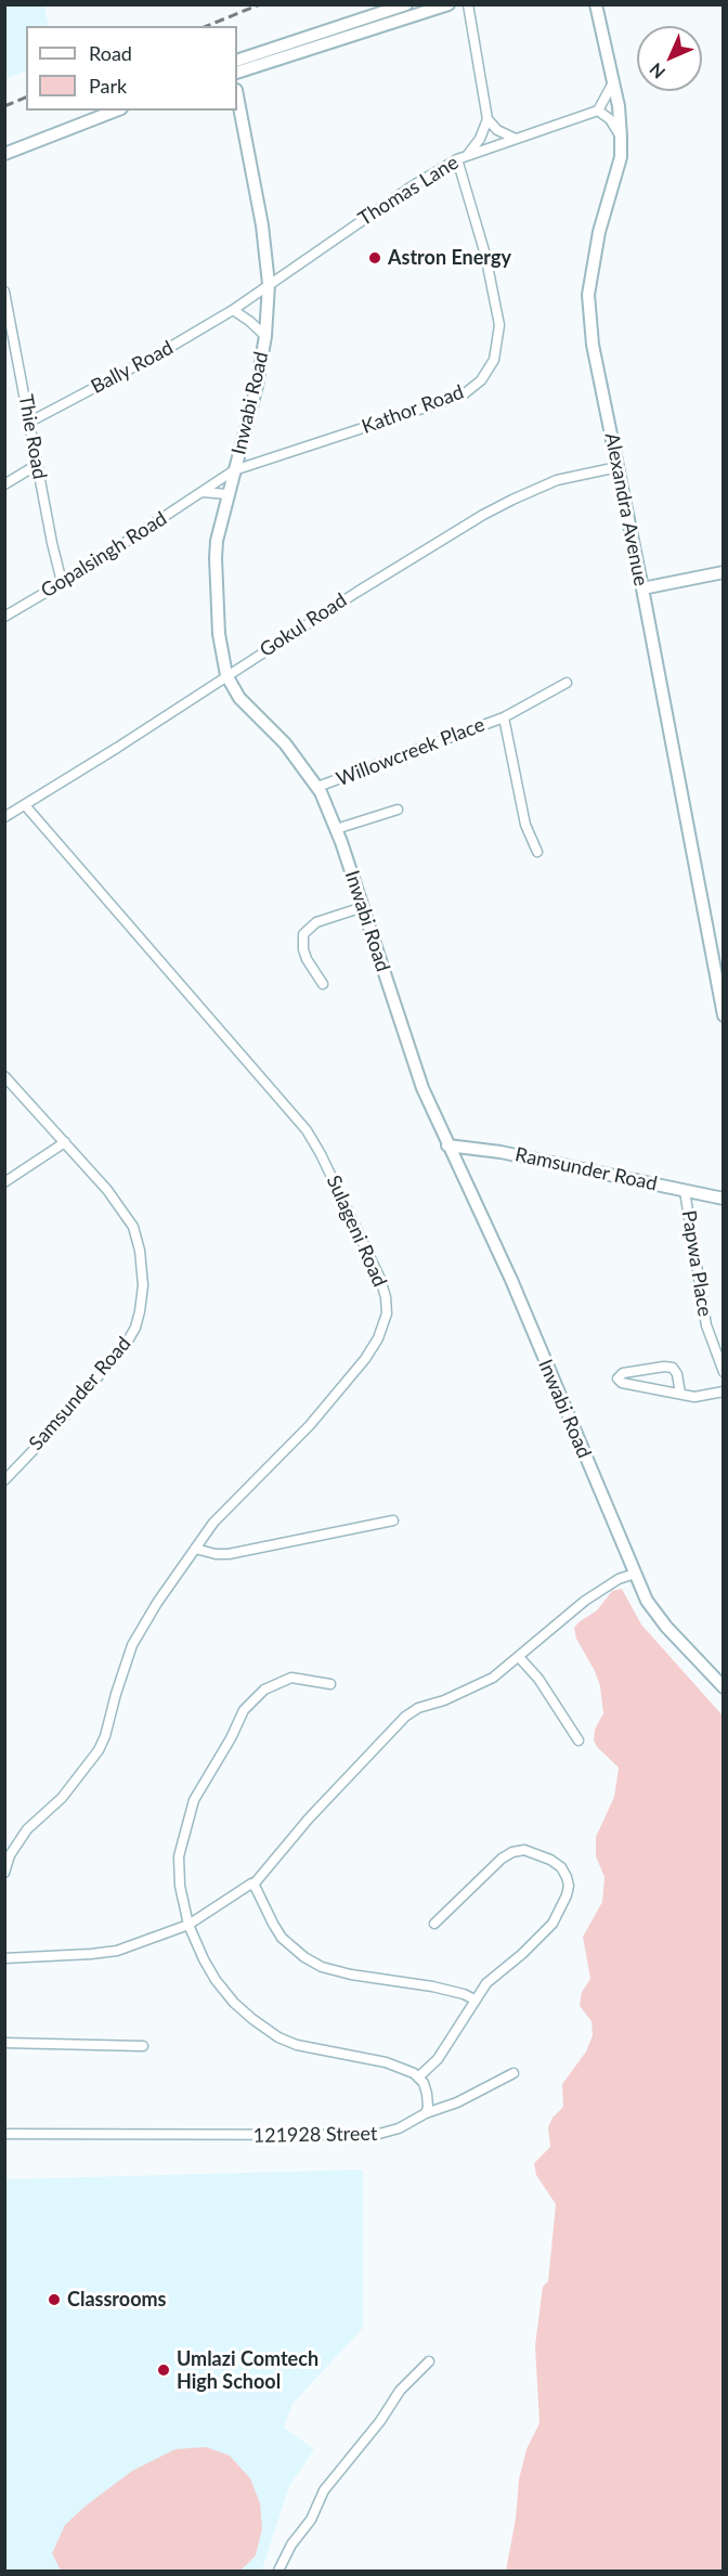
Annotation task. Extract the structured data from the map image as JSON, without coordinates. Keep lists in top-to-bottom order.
{
  "streets": {
    "street": [
      "Thomas Lane",
      "Bally Road",
      "Inwabi Road",
      "Kathor Road",
      "Thie Road",
      "Alexandra Avenue",
      "Gopalsingh Road",
      "Gokul Road",
      "Willowcreek Place",
      "Ramsunder Road",
      "Sulageni Road",
      "Papwa Place",
      "Samsunder Road",
      "121928 Street"
    ]
  },
  "crossings": [
    ["Thomas Lane", "Bally Road"],
    ["Thomas Lane", "Inwabi Road"],
    ["Thomas Lane", "Kathor Road"],
    ["Bally Road", "Inwabi Road"],
    ["Bally Road", "Thie Road"],
    ["Inwabi Road", "Kathor Road"],
    ["Inwabi Road", "Gopalsingh Road"],
    ["Inwabi Road", "Gokul Road"],
    ["Inwabi Road", "Willowcreek Place"],
    ["Inwabi Road", "Ramsunder Road"],
    ["Kathor Road", "Gopalsingh Road"],
    ["Thie Road", "Gopalsingh Road"],
    ["Alexandra Avenue", "Gokul Road"],
    ["Gokul Road", "Sulageni Road"],
    ["Ramsunder Road", "Papwa Place"]
  ],
  "places": ["Astron Energy", "Classrooms", "Umlazi Comtech High School"],
  "legend": ["Road", "Park"],
  "north": "bottom left"
}
